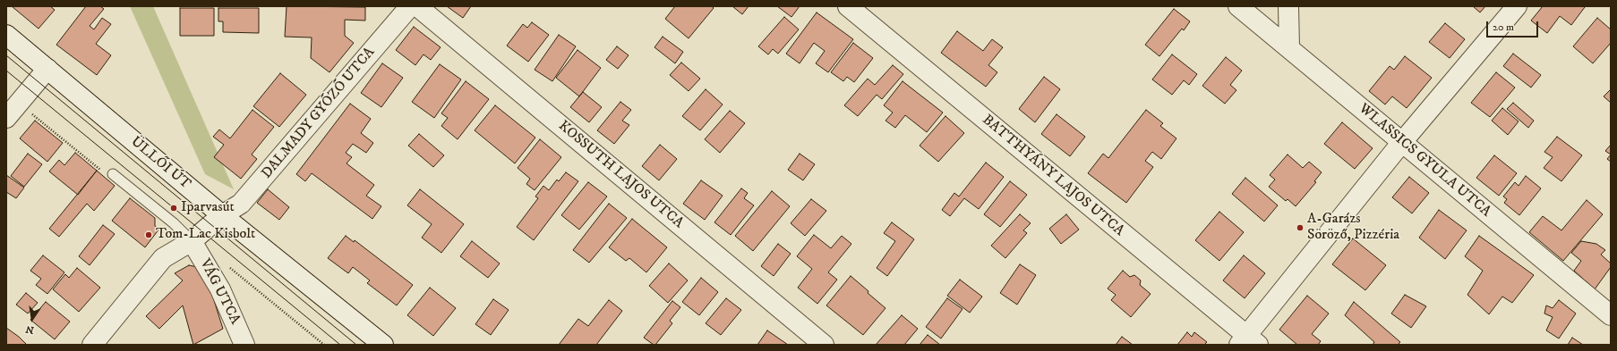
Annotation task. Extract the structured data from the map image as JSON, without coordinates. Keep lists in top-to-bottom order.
{
  "streets": {
    "street": [
      "DALMADY GYŐZŐ UTCA",
      "WLASSICS GYULA UTCA",
      "ÜLLŐI ÚT",
      "KOSSUTH LAJOS UTCA",
      "BATTHYÁNY LAJOS UTCA",
      "VÁG UTCA"
    ]
  },
  "crossings": [
    ["DALMADY GYŐZŐ UTCA", "ÜLLŐI ÚT"],
    ["DALMADY GYŐZŐ UTCA", "VÁG UTCA"]
  ],
  "places": ["Iparvasút", "A-Garázs Söröző, Pizzéria", "Tom-Lac Kisbolt"],
  "scale_bar": "20 m",
  "north": "bottom"
}
